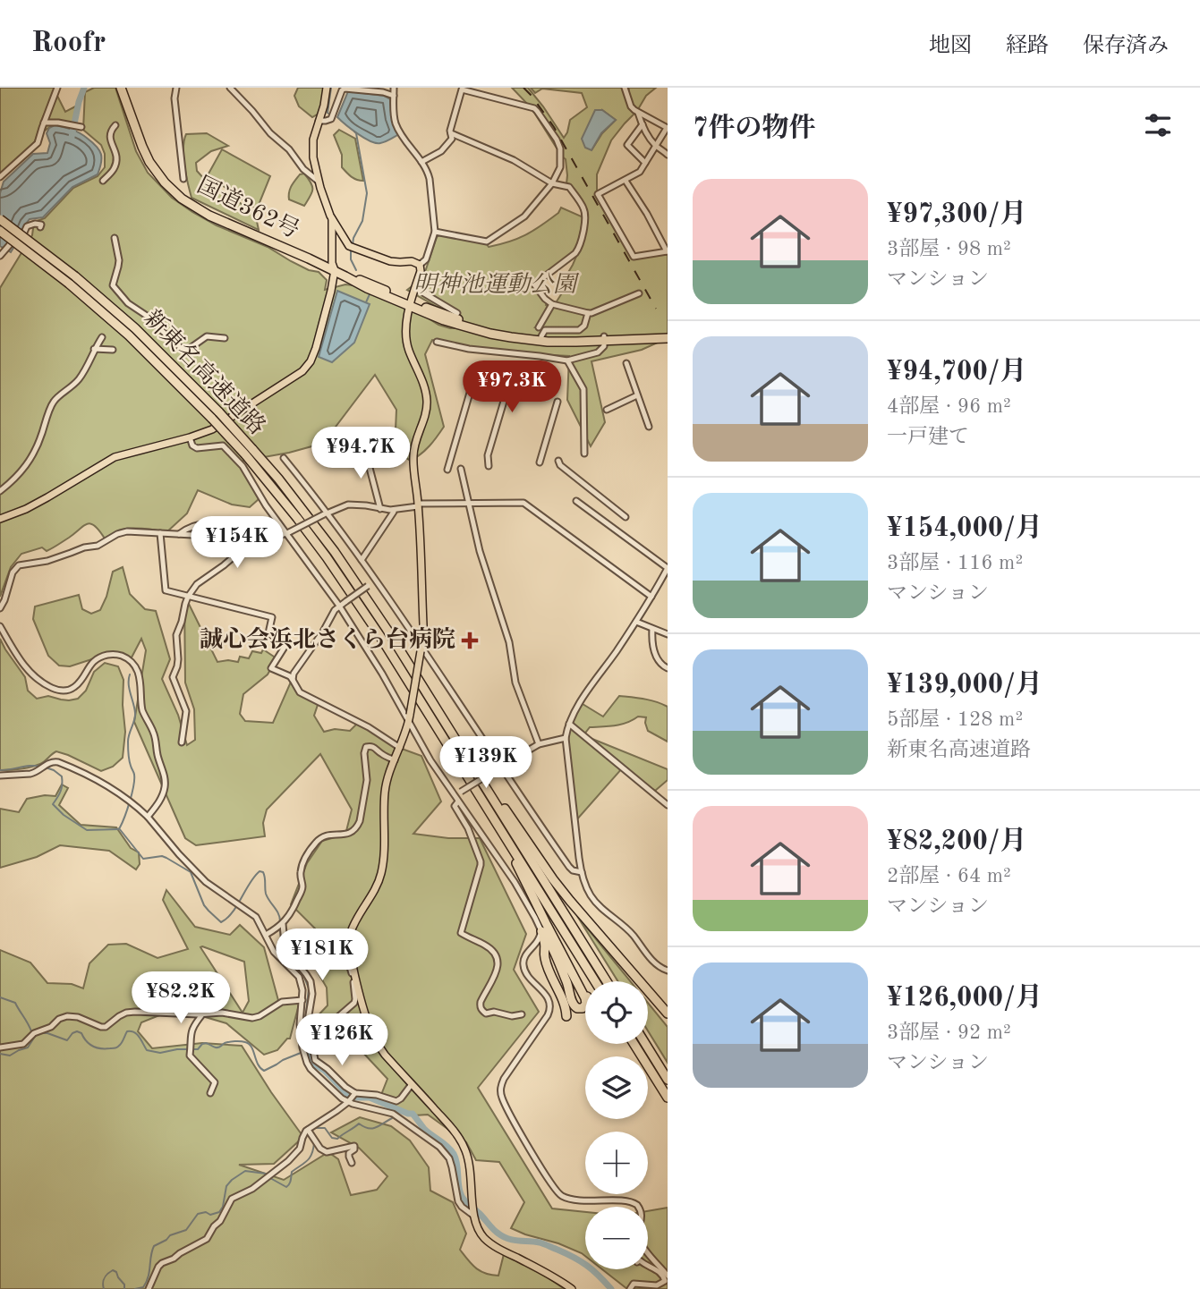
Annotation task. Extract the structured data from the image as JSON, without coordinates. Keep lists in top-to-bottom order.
{
  "streets": {
    "highway": ["国道362号", "新東名高速道路"]
  },
  "parks": ["明神池運動公園"],
  "places": {
    "health": ["誠心会浜北さくら台病院"]
  },
  "page": {
    "header": "Roofr",
    "nav": ["地図", "経路", "保存済み"],
    "heading": "7件の物件",
    "list": [
      {
        "name": "¥97,300/月",
        "note": "3部屋 · 98 m² · マンション"
      },
      {
        "name": "¥94,700/月",
        "note": "4部屋 · 96 m² · 一戸建て"
      },
      {
        "name": "¥154,000/月",
        "note": "3部屋 · 116 m² · マンション"
      },
      {
        "name": "¥139,000/月",
        "note": "5部屋 · 128 m² · 新東名高速道路"
      },
      {
        "name": "¥82,200/月",
        "note": "2部屋 · 64 m² · マンション"
      },
      {
        "name": "¥126,000/月",
        "note": "3部屋 · 92 m² · マンション"
      }
    ],
    "price": [
      "¥97.3K",
      "¥94.7K",
      "¥154K",
      "¥139K",
      "¥181K",
      "¥82.2K",
      "¥126K"
    ],
    "map_buttons": ["+", "−"]
  }
}
